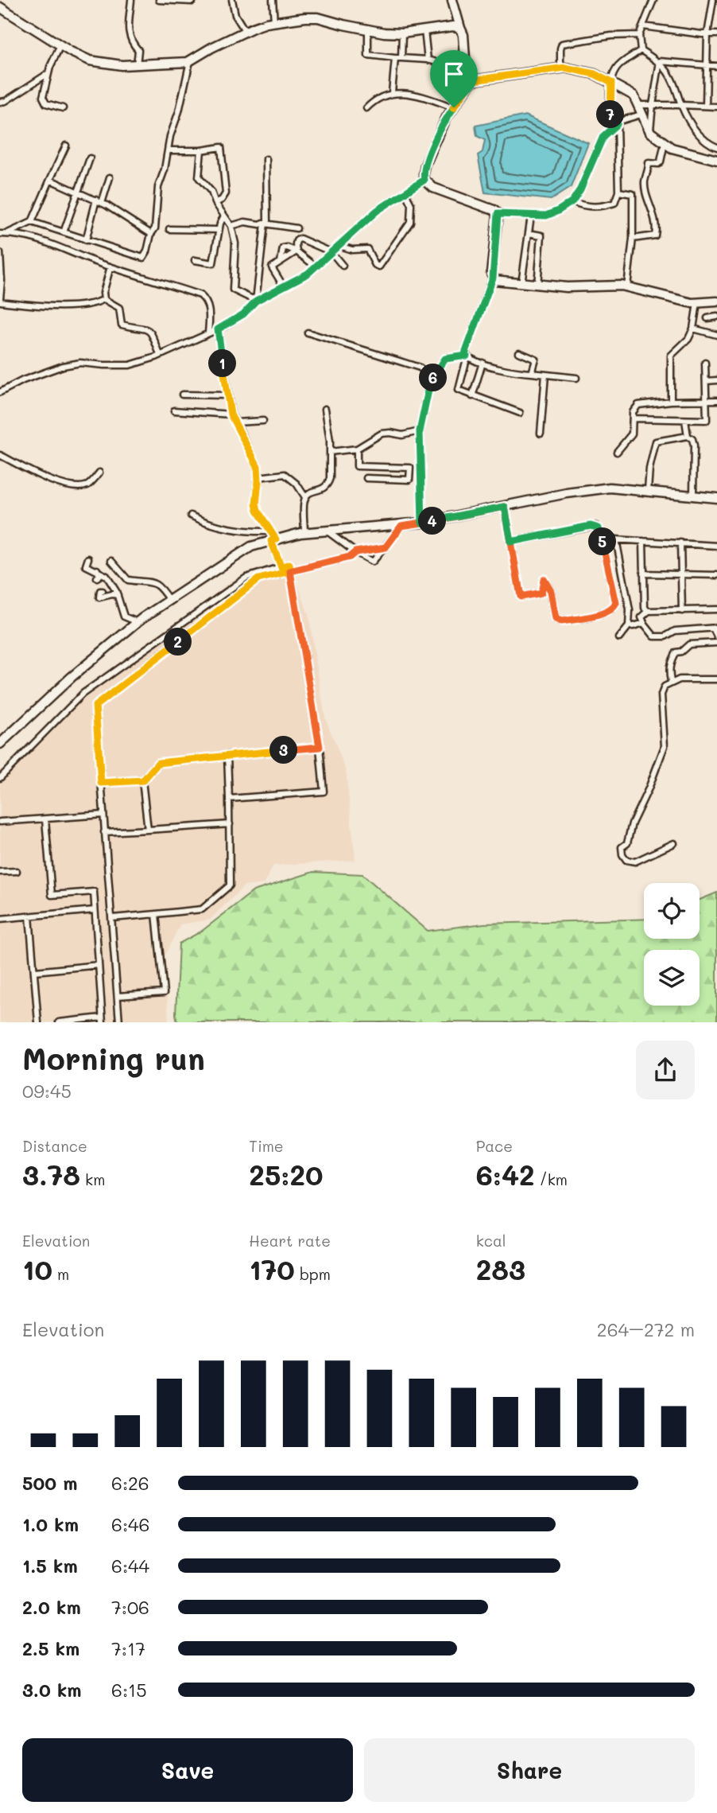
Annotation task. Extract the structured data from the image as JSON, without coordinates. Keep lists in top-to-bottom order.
{
  "page": {
    "pins": [
      "7",
      "1",
      "6",
      "4",
      "5",
      "2",
      "3"
    ],
    "heading": ["Morning run", "09:45"],
    "stats": [
      ["Distance", "3.78 km"],
      ["Time", "25:20"],
      ["Pace", "6:42 /km"],
      ["Elevation", "10 m"],
      ["Heart rate", "170 bpm"],
      ["kcal", "283"]
    ],
    "chart": ["Elevation", "264–272 m"],
    "list": [
      {
        "name": "500 m",
        "note": "6:26"
      },
      {
        "name": "1.0 km",
        "note": "6:46"
      },
      {
        "name": "1.5 km",
        "note": "6:44"
      },
      {
        "name": "2.0 km",
        "note": "7:06"
      },
      {
        "name": "2.5 km",
        "note": "7:17"
      },
      {
        "name": "3.0 km",
        "note": "6:15"
      }
    ],
    "buttons": ["Save", "Share"]
  }
}
